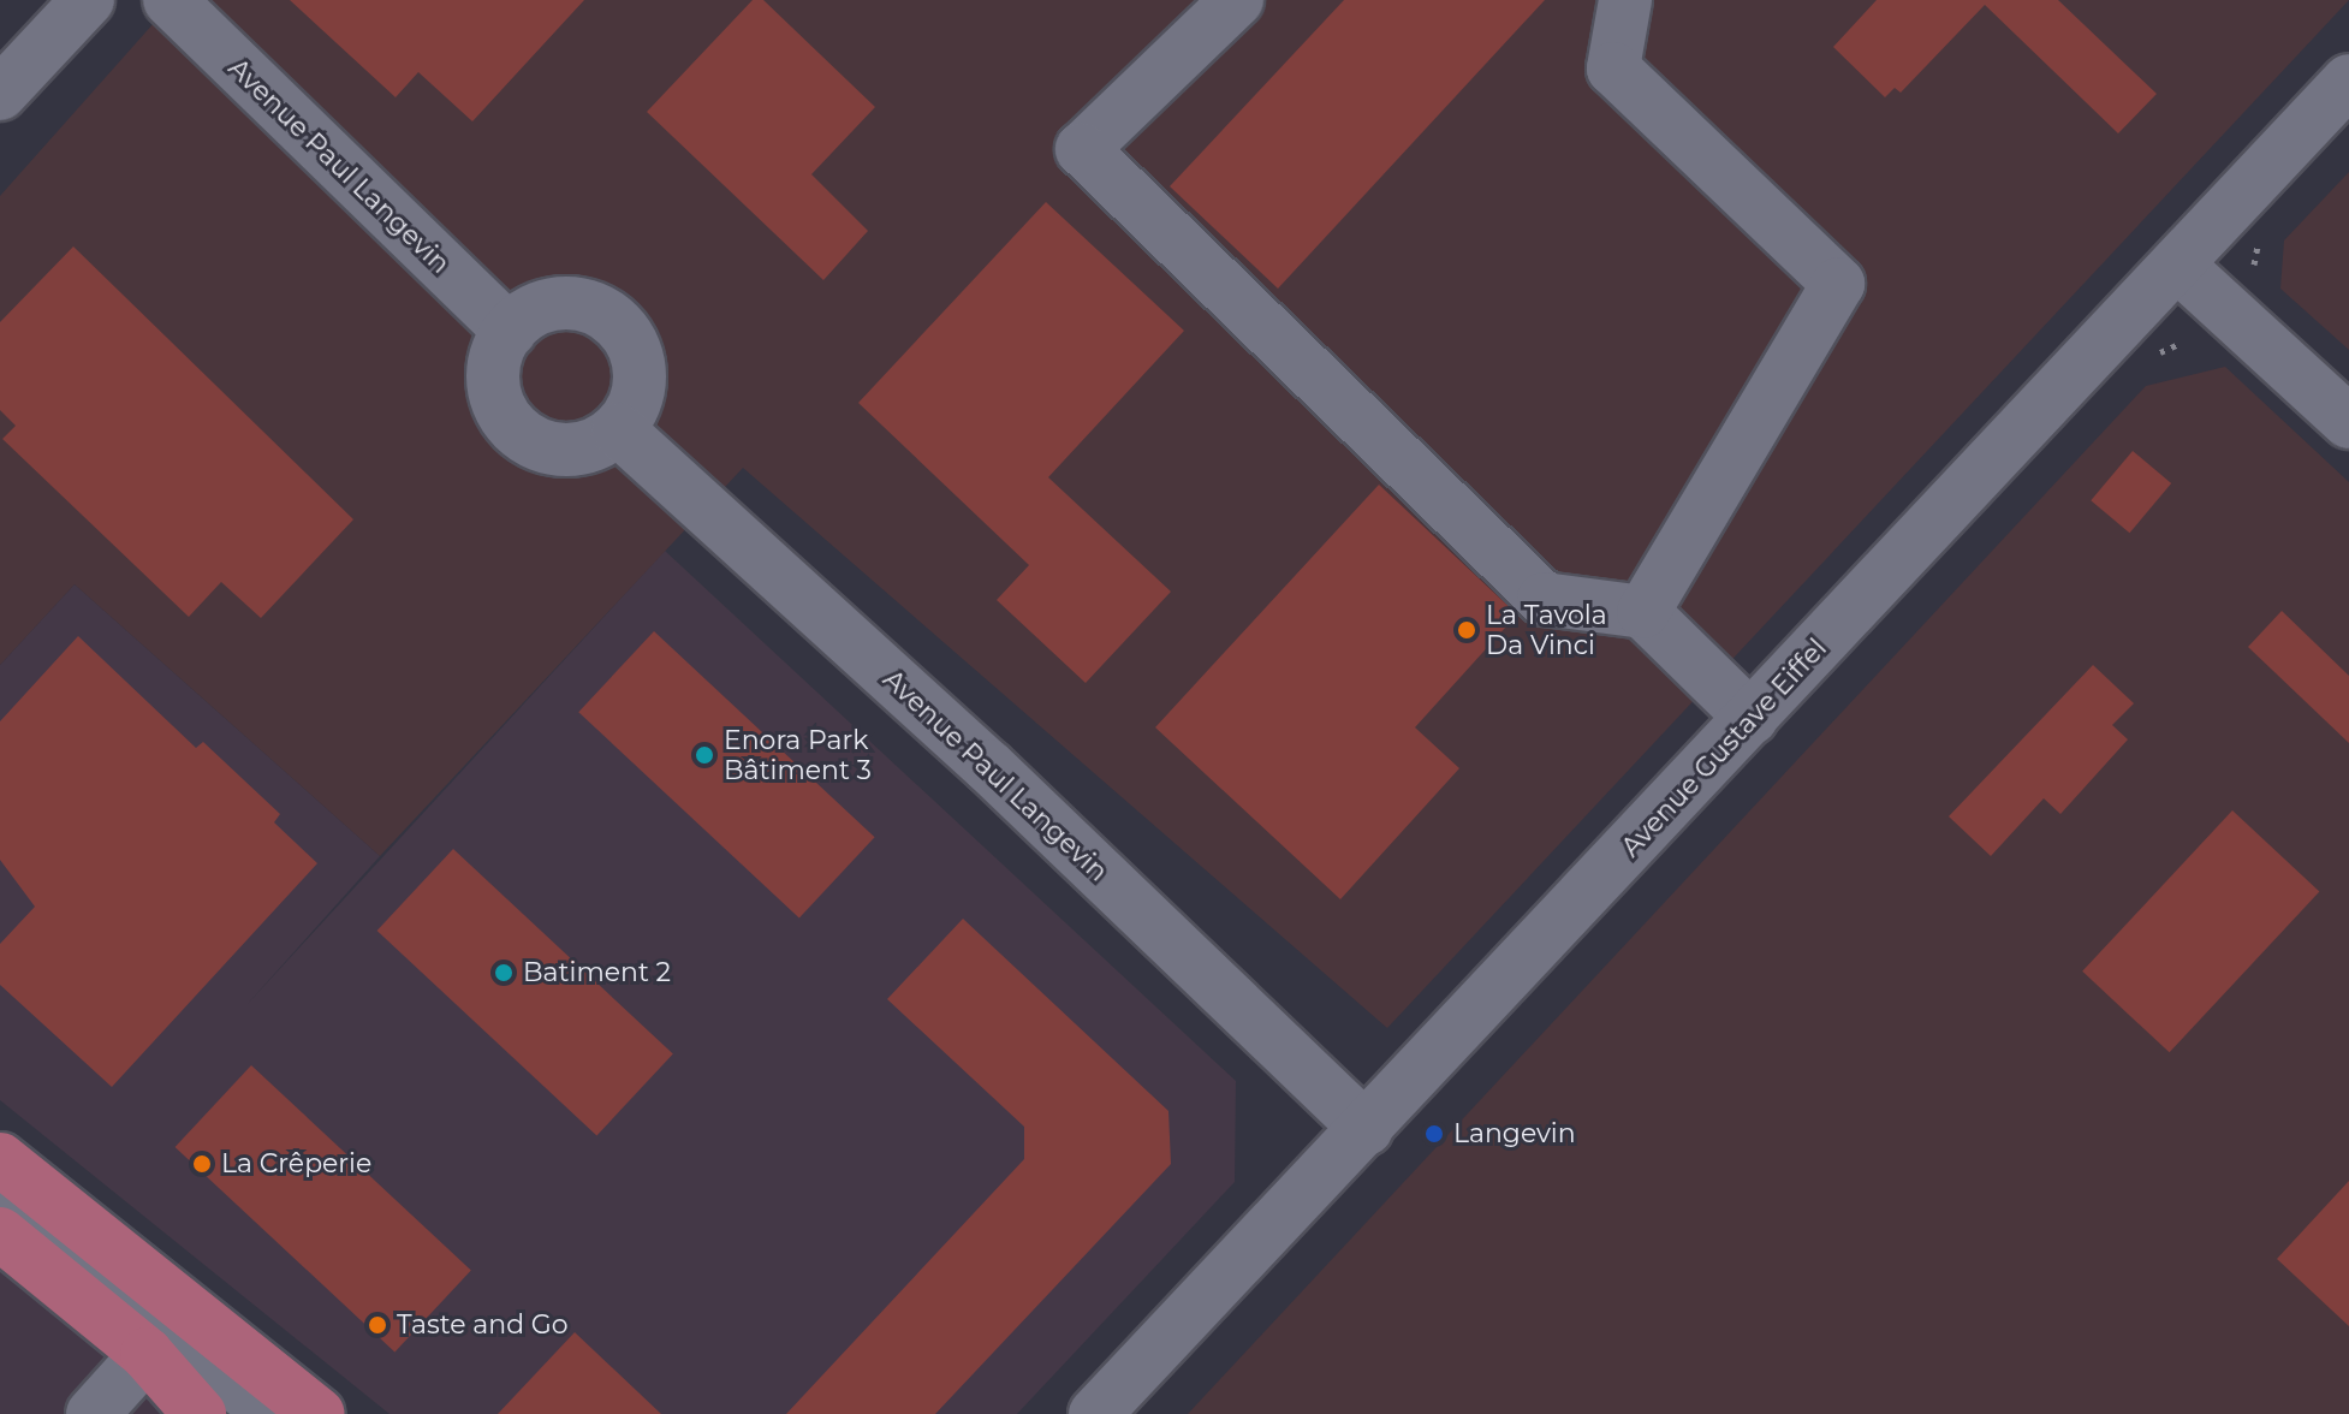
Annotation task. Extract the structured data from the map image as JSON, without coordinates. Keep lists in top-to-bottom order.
{
  "streets": {
    "street": ["Avenue Paul Langevin", "Avenue Gustave Eiffel"]
  },
  "crossings": [
    ["Avenue Paul Langevin", "Avenue Gustave Eiffel"]
  ],
  "places": [
    "La Tavola Da Vinci",
    "Enora Park Bâtiment 3",
    "Batiment 2",
    "Langevin",
    "La Crêperie",
    "Taste and Go"
  ]
}
